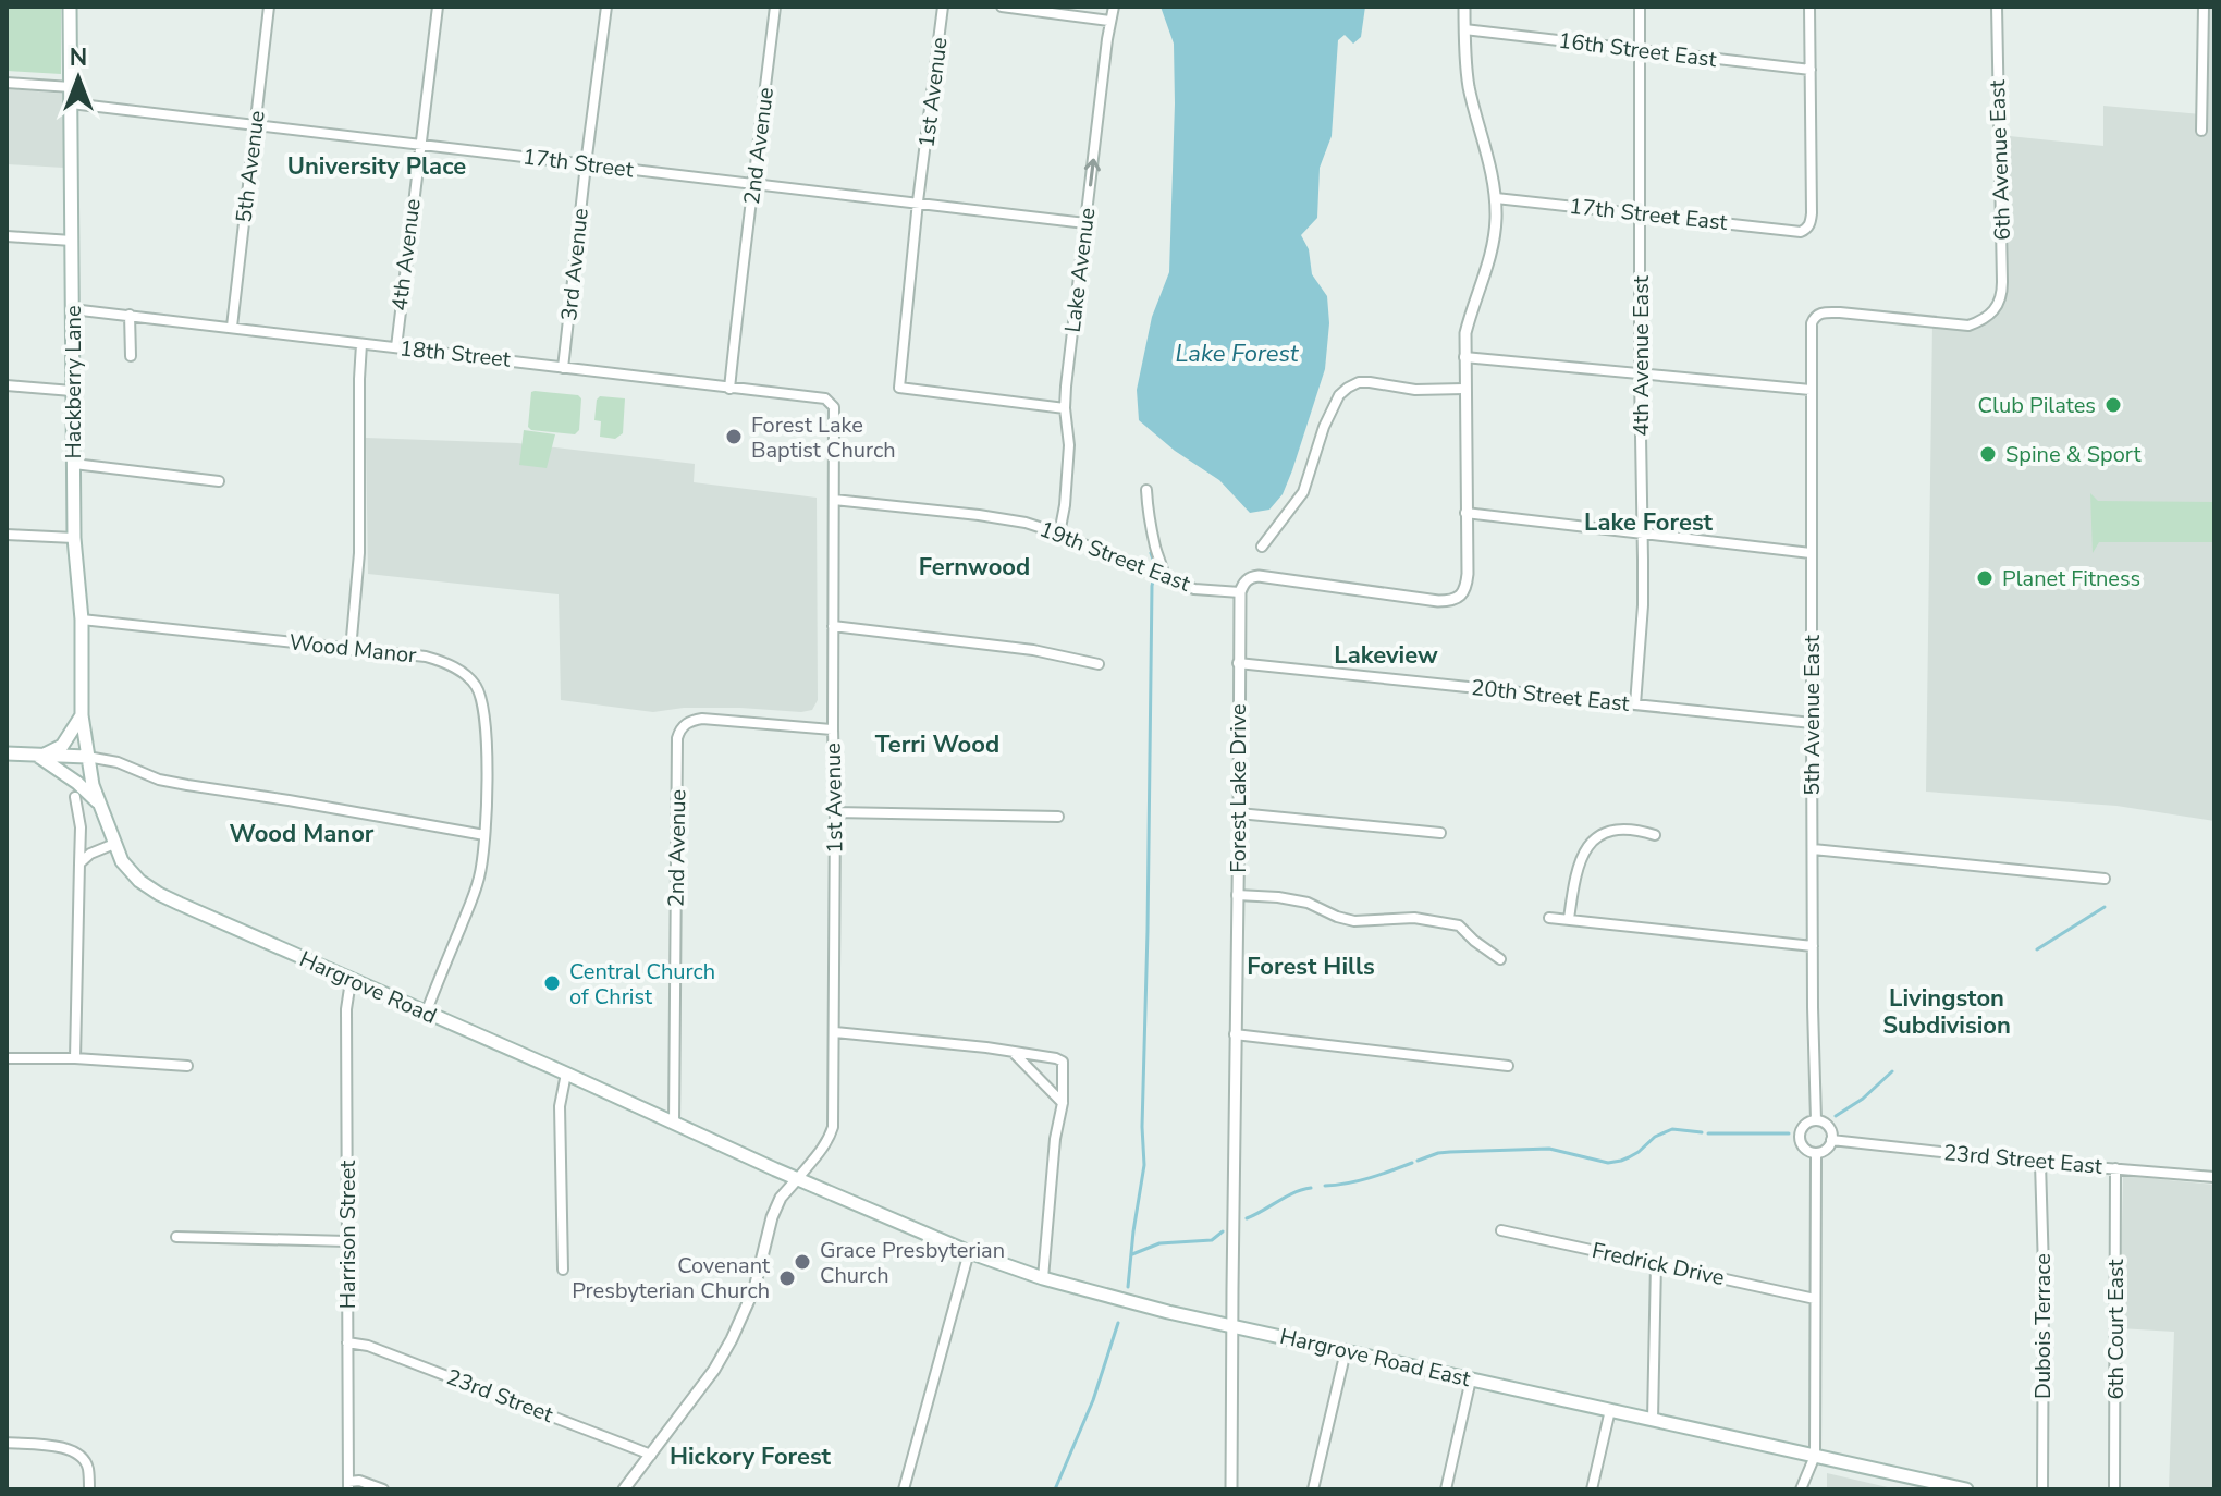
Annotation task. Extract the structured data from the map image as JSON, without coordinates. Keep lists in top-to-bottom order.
{
  "streets": {
    "main road": ["Hackberry Lane", "Hargrove Road", "Hargrove Road East"],
    "street": [
      "16th Street East",
      "1st Avenue",
      "2nd Avenue",
      "6th Avenue East",
      "17th Street",
      "5th Avenue",
      "17th Street East",
      "4th Avenue",
      "3rd Avenue",
      "Lake Avenue",
      "18th Street",
      "4th Avenue East",
      "19th Street East",
      "Wood Manor",
      "20th Street East",
      "5th Avenue East",
      "Forest Lake Drive",
      "23rd Street East",
      "Harrison Street",
      "Fredrick Drive",
      "Dubois Terrace",
      "6th Court East",
      "23rd Street"
    ]
  },
  "crossings": [
    ["16th Street East", "17th Street East"],
    ["16th Street East", "4th Avenue East"],
    ["1st Avenue", "2nd Avenue"],
    ["1st Avenue", "17th Street"],
    ["1st Avenue", "Lake Avenue"],
    ["1st Avenue", "18th Street"],
    ["1st Avenue", "19th Street East"],
    ["1st Avenue", "Hargrove Road"],
    ["1st Avenue", "Hargrove Road East"],
    ["2nd Avenue", "17th Street"],
    ["2nd Avenue", "18th Street"],
    ["2nd Avenue", "Hargrove Road"],
    ["6th Avenue East", "5th Avenue East"],
    ["17th Street", "5th Avenue"],
    ["17th Street", "4th Avenue"],
    ["17th Street", "3rd Avenue"],
    ["17th Street", "Lake Avenue"],
    ["17th Street", "Hackberry Lane"],
    ["5th Avenue", "18th Street"],
    ["17th Street East", "4th Avenue East"],
    ["4th Avenue", "18th Street"],
    ["3rd Avenue", "18th Street"],
    ["Lake Avenue", "19th Street East"],
    ["18th Street", "Hackberry Lane"],
    ["4th Avenue East", "20th Street East"],
    ["Hackberry Lane", "Wood Manor"],
    ["Hackberry Lane", "Hargrove Road"],
    ["19th Street East", "Forest Lake Drive"],
    ["Wood Manor", "Hargrove Road"],
    ["20th Street East", "5th Avenue East"],
    ["20th Street East", "Forest Lake Drive"],
    ["5th Avenue East", "23rd Street East"],
    ["Forest Lake Drive", "Hargrove Road East"],
    ["Hargrove Road", "Harrison Street"],
    ["Hargrove Road", "Hargrove Road East"],
    ["23rd Street East", "Dubois Terrace"],
    ["23rd Street East", "6th Court East"],
    ["Harrison Street", "23rd Street"]
  ],
  "one_way": ["Lake Avenue"],
  "districts": [
    "University Place",
    "Lake Forest",
    "Fernwood",
    "Lakeview",
    "Terri Wood",
    "Wood Manor",
    "Forest Hills",
    "Livingston Subdivision",
    "Hickory Forest"
  ],
  "water": ["Lake Forest"],
  "places": [
    "Club Pilates",
    "Forest Lake Baptist Church",
    "Spine & Sport",
    "Planet Fitness",
    "Central Church of Christ",
    "Grace Presbyterian Church",
    "Covenant Presbyterian Church"
  ],
  "north": "top"
}
